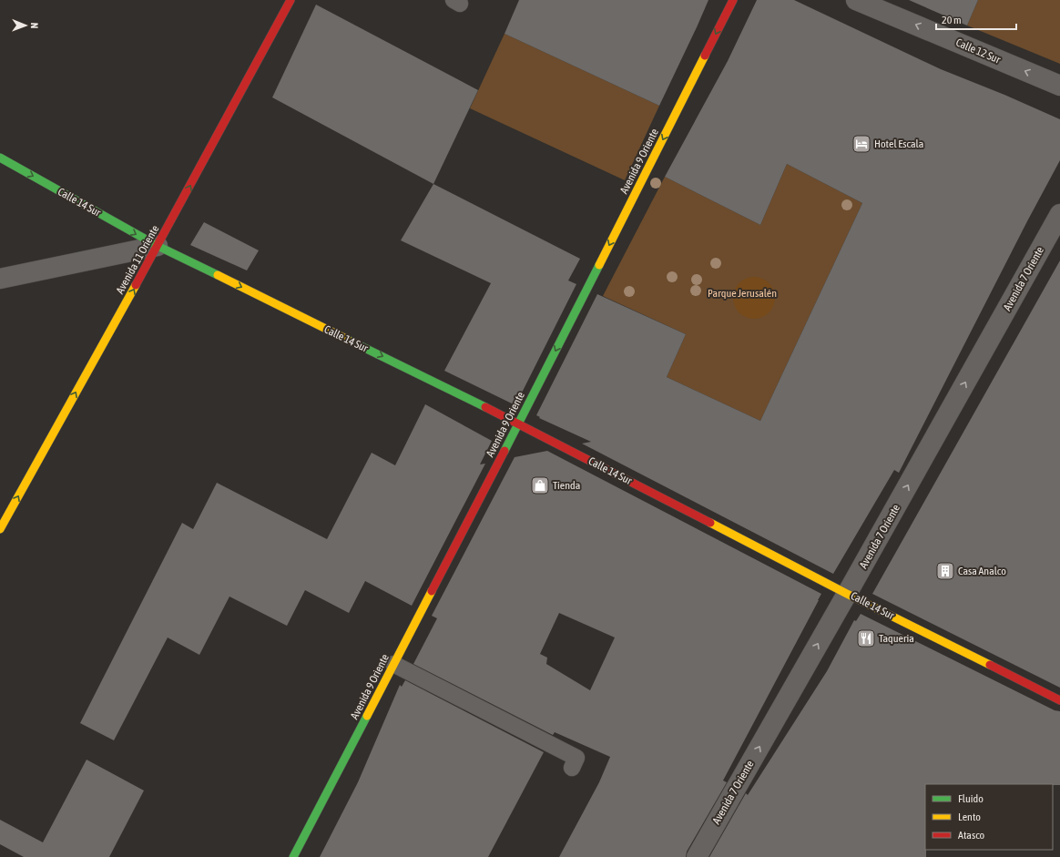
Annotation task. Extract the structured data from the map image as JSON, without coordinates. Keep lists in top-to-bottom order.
{
  "streets": {
    "street": [
      "Calle 12 Sur",
      "Avenida 9 Oriente",
      "Calle 14 Sur",
      "Avenida 11 Oriente",
      "Avenida 7 Oriente"
    ]
  },
  "crossings": [
    ["Avenida 9 Oriente", "Calle 14 Sur"],
    ["Calle 14 Sur", "Avenida 11 Oriente"],
    ["Calle 14 Sur", "Avenida 7 Oriente"]
  ],
  "one_way": [
    "Calle 12 Sur",
    "Avenida 9 Oriente",
    "Calle 14 Sur",
    "Avenida 11 Oriente",
    "Avenida 7 Oriente"
  ],
  "parks": ["Parque Jerusalén"],
  "places": {
    "hotel": ["Hotel Escala"],
    "shop": ["Tienda"],
    "building": ["Casa Analco"],
    "restaurant": ["Taqueria"]
  },
  "legend": ["Fluido", "Lento", "Atasco"],
  "scale_bar": "20 m",
  "north": "right"
}
